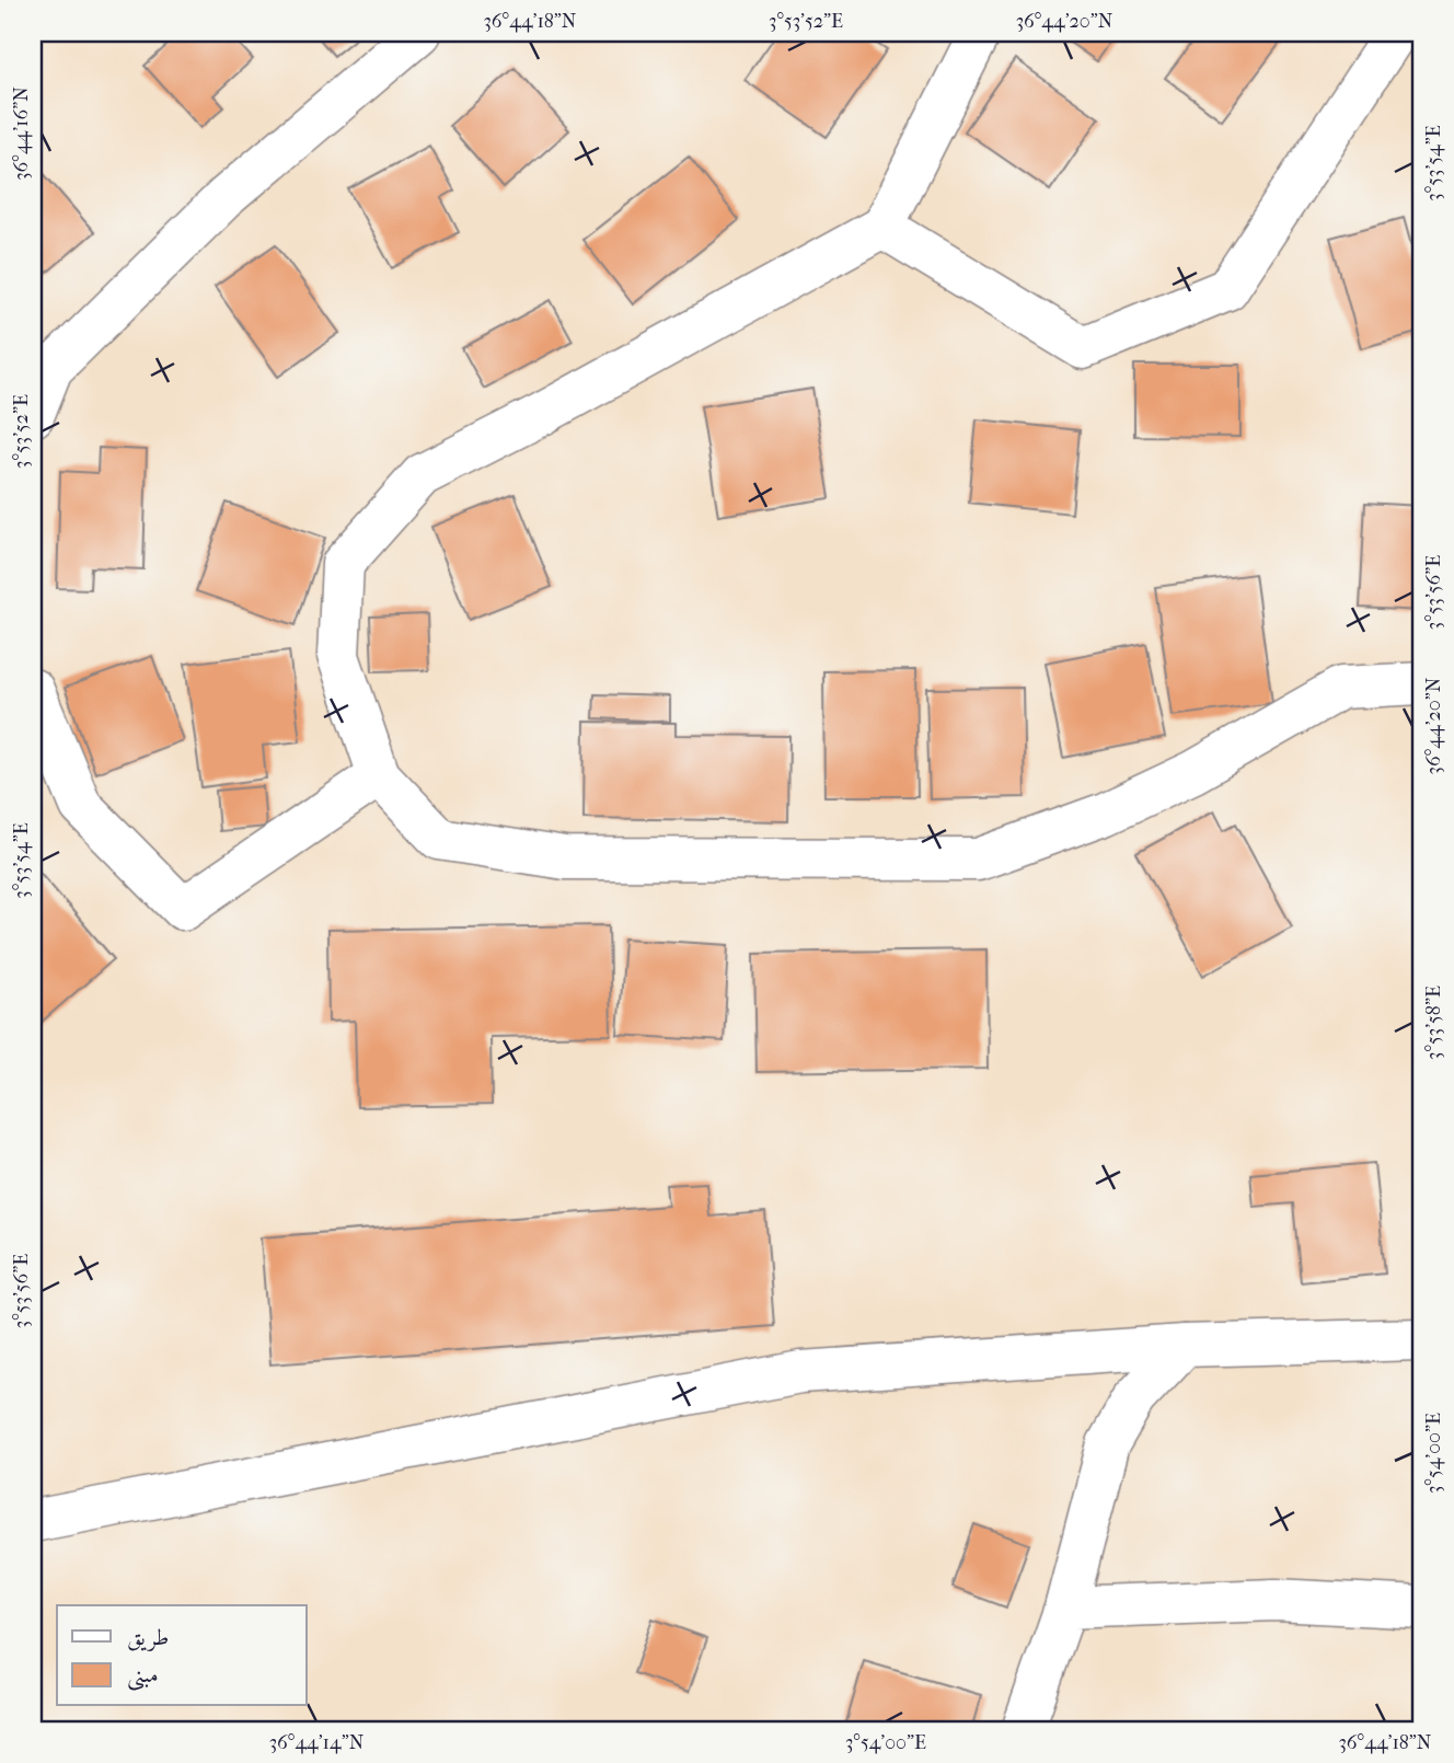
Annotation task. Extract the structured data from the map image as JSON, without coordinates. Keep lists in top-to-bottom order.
{
  "legend": ["طريق", "مبنى"],
  "coordinates": [
    "36°44'18\"N",
    "3°53'52\"E",
    "36°44'20\"N",
    "36°44'16\"N",
    "3°53'54\"E",
    "3°53'56\"E",
    "3°53'58\"E",
    "3°54'00\"E",
    "36°44'14\"N"
  ]
}
